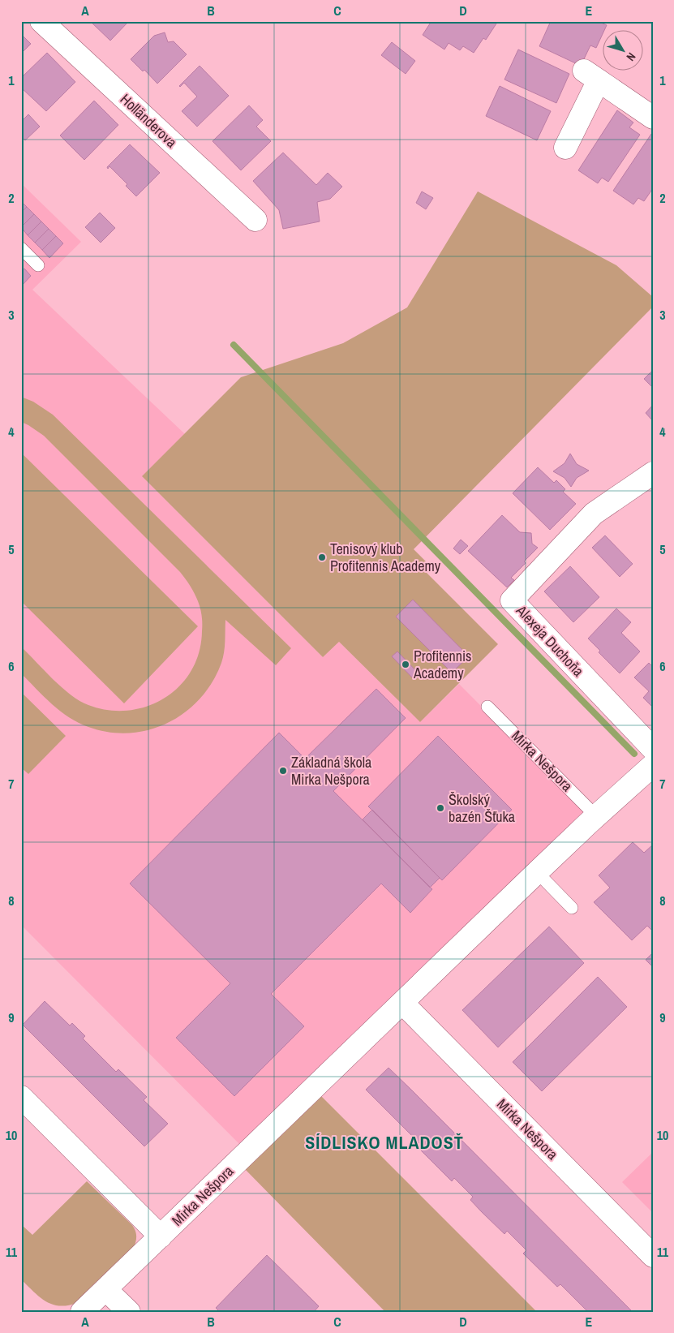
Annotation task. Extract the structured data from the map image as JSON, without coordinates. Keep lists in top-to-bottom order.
{
  "streets": {
    "street": ["Holländerova", "Alexeja Duchoňa", "Mirka Nešpora"]
  },
  "districts": ["SÍDLISKO MLADOSŤ"],
  "places": [
    "Tenisový klub Profitennis Academy",
    "Profitennis Academy",
    "Základná škola Mirka Nešpora",
    "Školský bazén Šťuka"
  ],
  "north": "bottom right",
  "grid": {
    "columns": [
      "A",
      "B",
      "C",
      "D",
      "E"
    ],
    "rows": [
      "1",
      "2",
      "3",
      "4",
      "5",
      "6",
      "7",
      "8",
      "9",
      "10",
      "11"
    ]
  }
}
